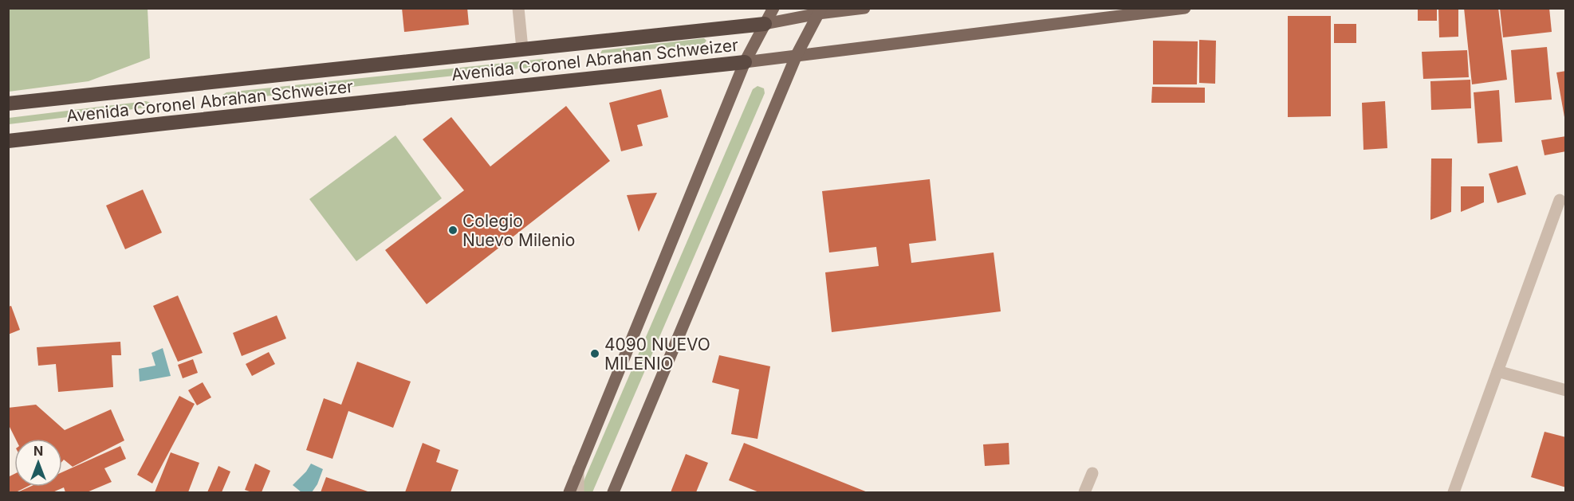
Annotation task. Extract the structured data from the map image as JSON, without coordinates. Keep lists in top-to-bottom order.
{
  "streets": {
    "highway": ["Avenida Coronel Abrahan Schweizer"]
  },
  "places": ["Colegio Nuevo Milenio", "4090 NUEVO MILENIO"],
  "north": "top"
}
